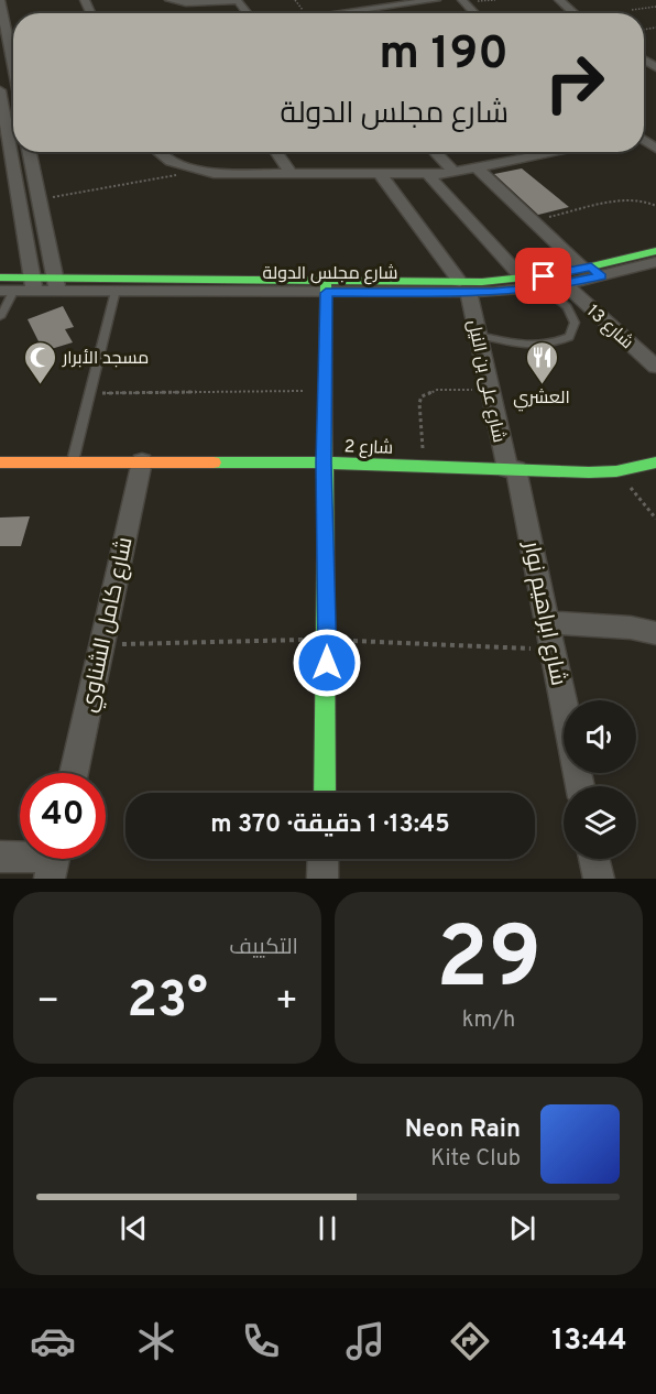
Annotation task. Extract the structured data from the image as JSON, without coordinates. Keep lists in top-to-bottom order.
{
  "streets": {
    "street": [
      "شارع مجلس الدولة",
      "شارع 13",
      "شارع على بن النيل",
      "شارع 2",
      "شارع ابراهيم نوار",
      "شارع كامل الشناوي"
    ]
  },
  "crossings": [
    ["شارع مجلس الدولة", "شارع 13"],
    ["شارع مجلس الدولة", "شارع على بن النيل"],
    ["شارع على بن النيل", "شارع 2"],
    ["شارع على بن النيل", "شارع ابراهيم نوار"],
    ["شارع 2", "شارع ابراهيم نوار"],
    ["شارع 2", "شارع كامل الشناوي"]
  ],
  "places": {
    "mosque": ["مسجد الأبرار"],
    "restaurant": ["العشري"]
  },
  "page": {
    "turn": ["190 m", "شارع مجلس الدولة"],
    "limit": "40",
    "trip": "13:45 · 1 دقيقة · 370 m",
    "tile": [
      ["29", "km/h"],
      "التكييف"
    ],
    "heat": ["−", "23°", "+"],
    "song": ["Neon Rain", "Kite Club"],
    "tabs": "13:44"
  }
}
